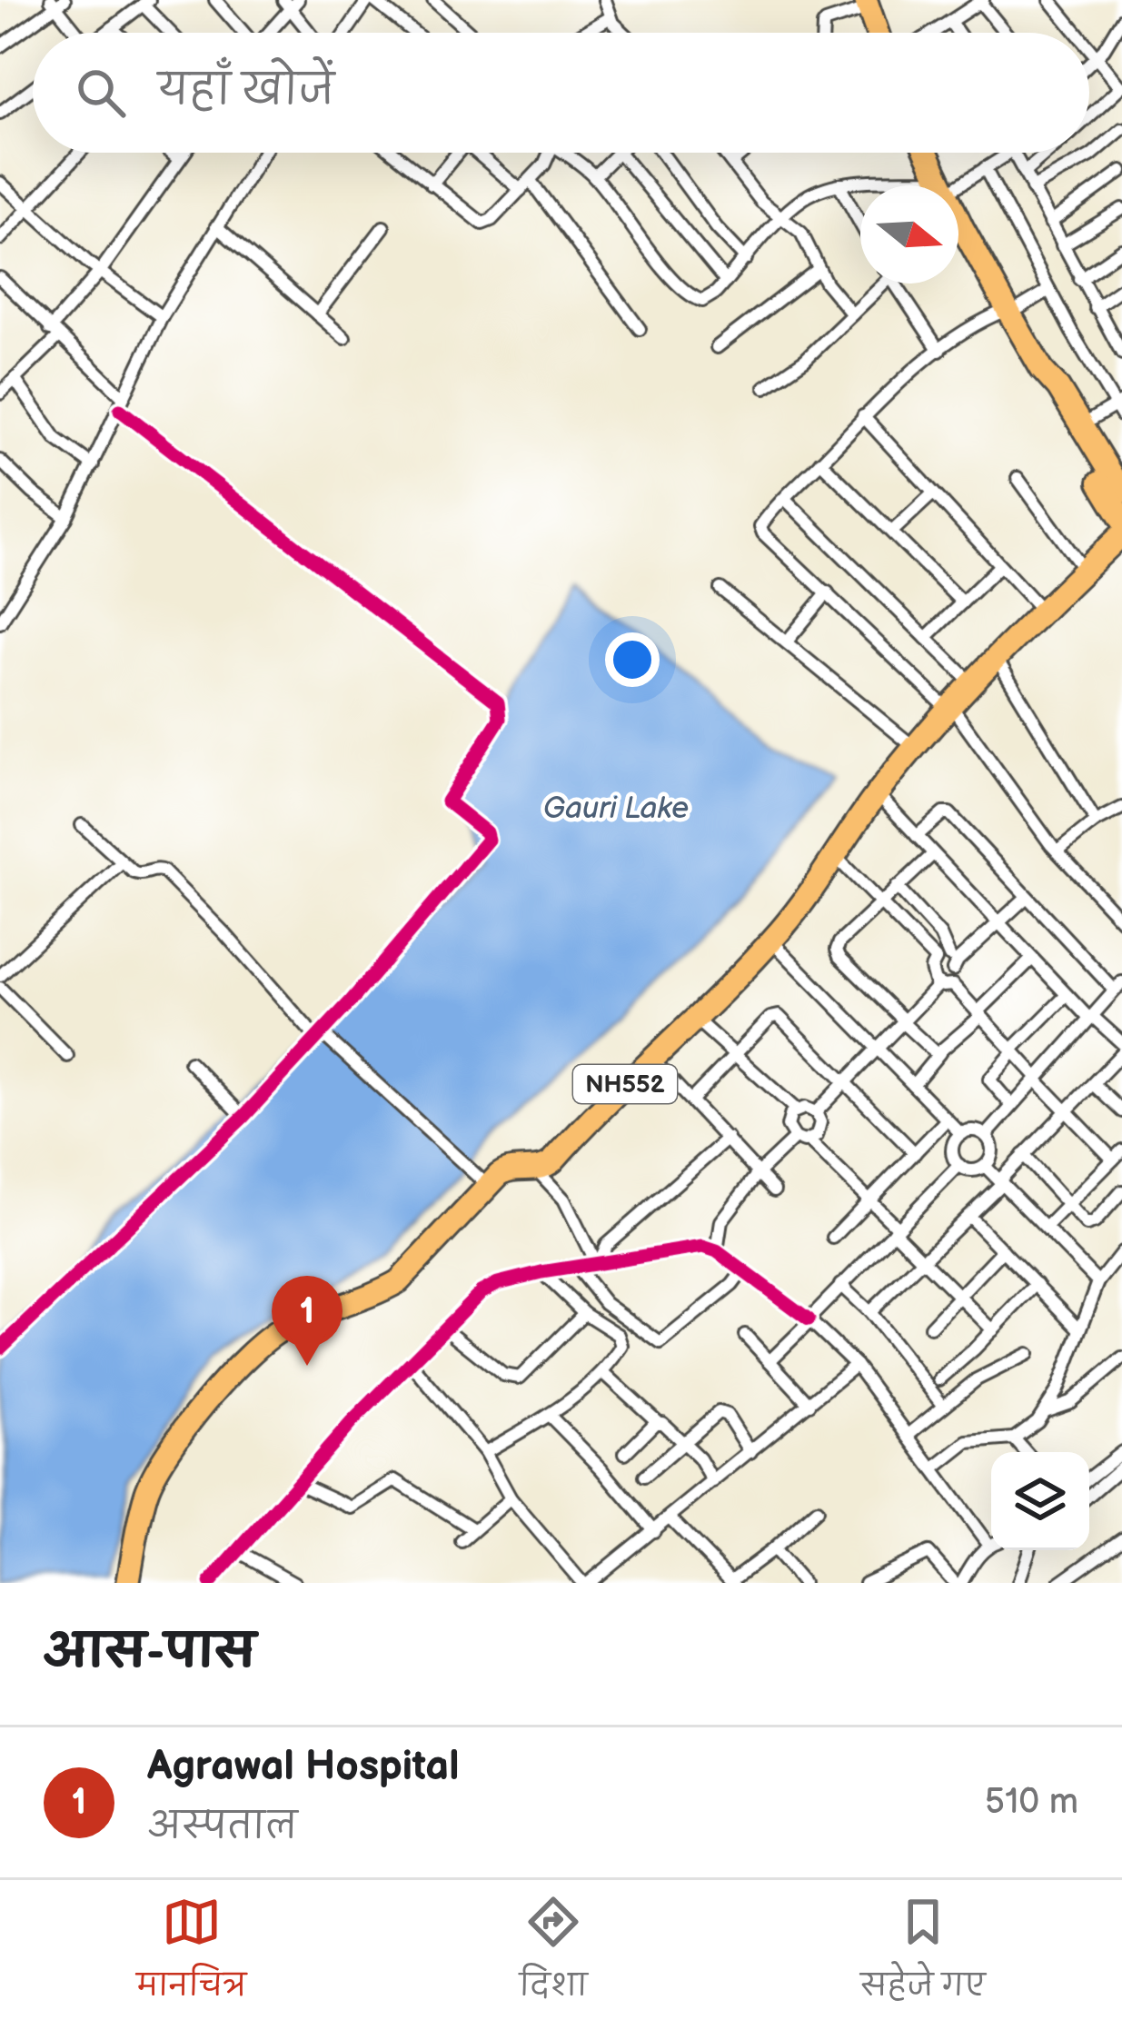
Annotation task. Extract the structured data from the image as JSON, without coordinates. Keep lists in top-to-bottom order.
{
  "streets": {
    "highway": ["NH552"]
  },
  "water": ["Gauri Lake"],
  "north": "right",
  "page": {
    "search": "यहाँ खोजें",
    "pins": "1",
    "heading": "आस-पास",
    "list": [
      {
        "mark": "1",
        "name": "Agrawal Hospital",
        "note": "अस्पताल",
        "value": "510 m"
      }
    ],
    "nav": ["मानचित्र", "दिशा", "सहेजे गए"]
  }
}
